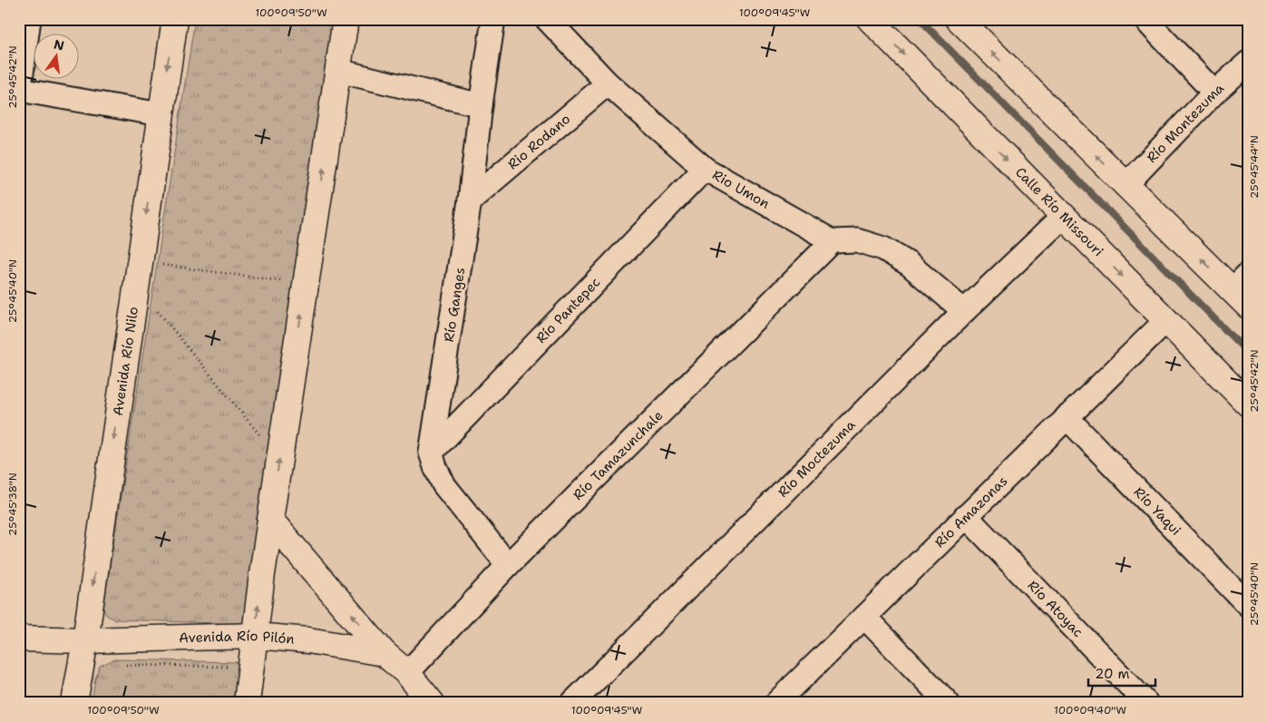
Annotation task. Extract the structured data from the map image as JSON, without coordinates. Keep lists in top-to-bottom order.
{
  "streets": {
    "street": [
      "Río Montezuma",
      "Rio Rodano",
      "Rio Umon",
      "Calle Río Missouri",
      "Río Ganges",
      "Río Pantepec",
      "Avenida Río Nilo",
      "Río Tamazunchale",
      "Río Moctezuma",
      "Río Amazonas",
      "Río Yaqui",
      "Río Atoyac",
      "Avenida Río Pilón"
    ]
  },
  "crossings": [
    ["Rio Rodano", "Rio Umon"],
    ["Rio Rodano", "Río Ganges"],
    ["Rio Umon", "Río Pantepec"],
    ["Rio Umon", "Río Tamazunchale"],
    ["Calle Río Missouri", "Río Moctezuma"],
    ["Calle Río Missouri", "Río Amazonas"],
    ["Río Ganges", "Río Pantepec"],
    ["Río Ganges", "Río Tamazunchale"],
    ["Avenida Río Nilo", "Avenida Río Pilón"],
    ["Río Amazonas", "Río Yaqui"],
    ["Río Amazonas", "Río Atoyac"]
  ],
  "scale_bar": "20 m",
  "north": "top",
  "coordinates": [
    "100°09'50\"W",
    "100°09'45\"W",
    "25°45'42\"N",
    "25°45'44\"N",
    "25°45'40\"N",
    "25°45'38\"N",
    "100°09'40\"W"
  ]
}
